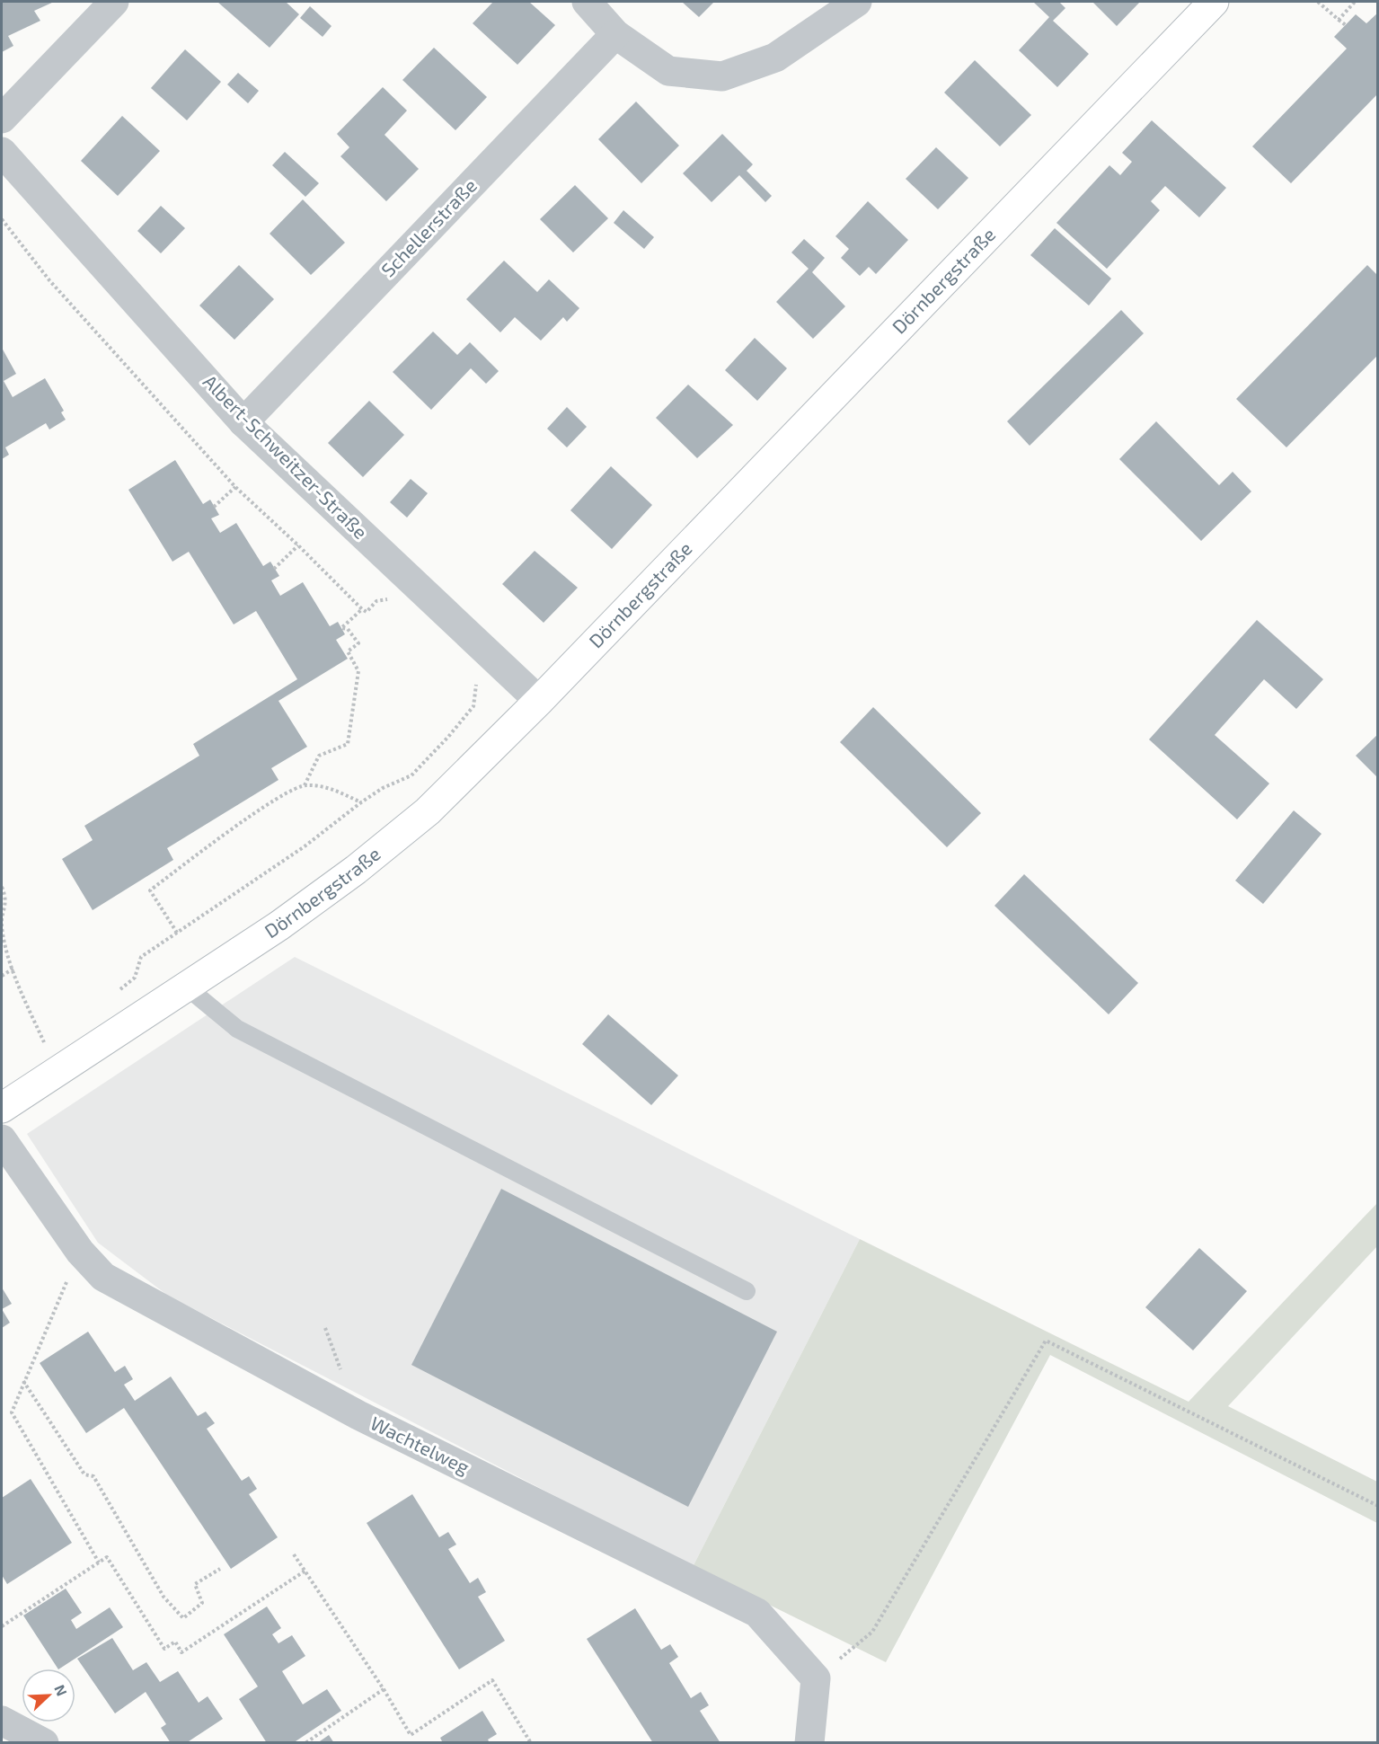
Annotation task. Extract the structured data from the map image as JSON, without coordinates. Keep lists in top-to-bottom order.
{
  "streets": {
    "main road": ["Dörnbergstraße"],
    "street": ["Schellerstraße", "Albert-Schweitzer-Straße", "Wachtelweg"]
  },
  "crossings": [
    ["Schellerstraße", "Albert-Schweitzer-Straße"],
    ["Dörnbergstraße", "Albert-Schweitzer-Straße"]
  ],
  "north": "top right"
}
